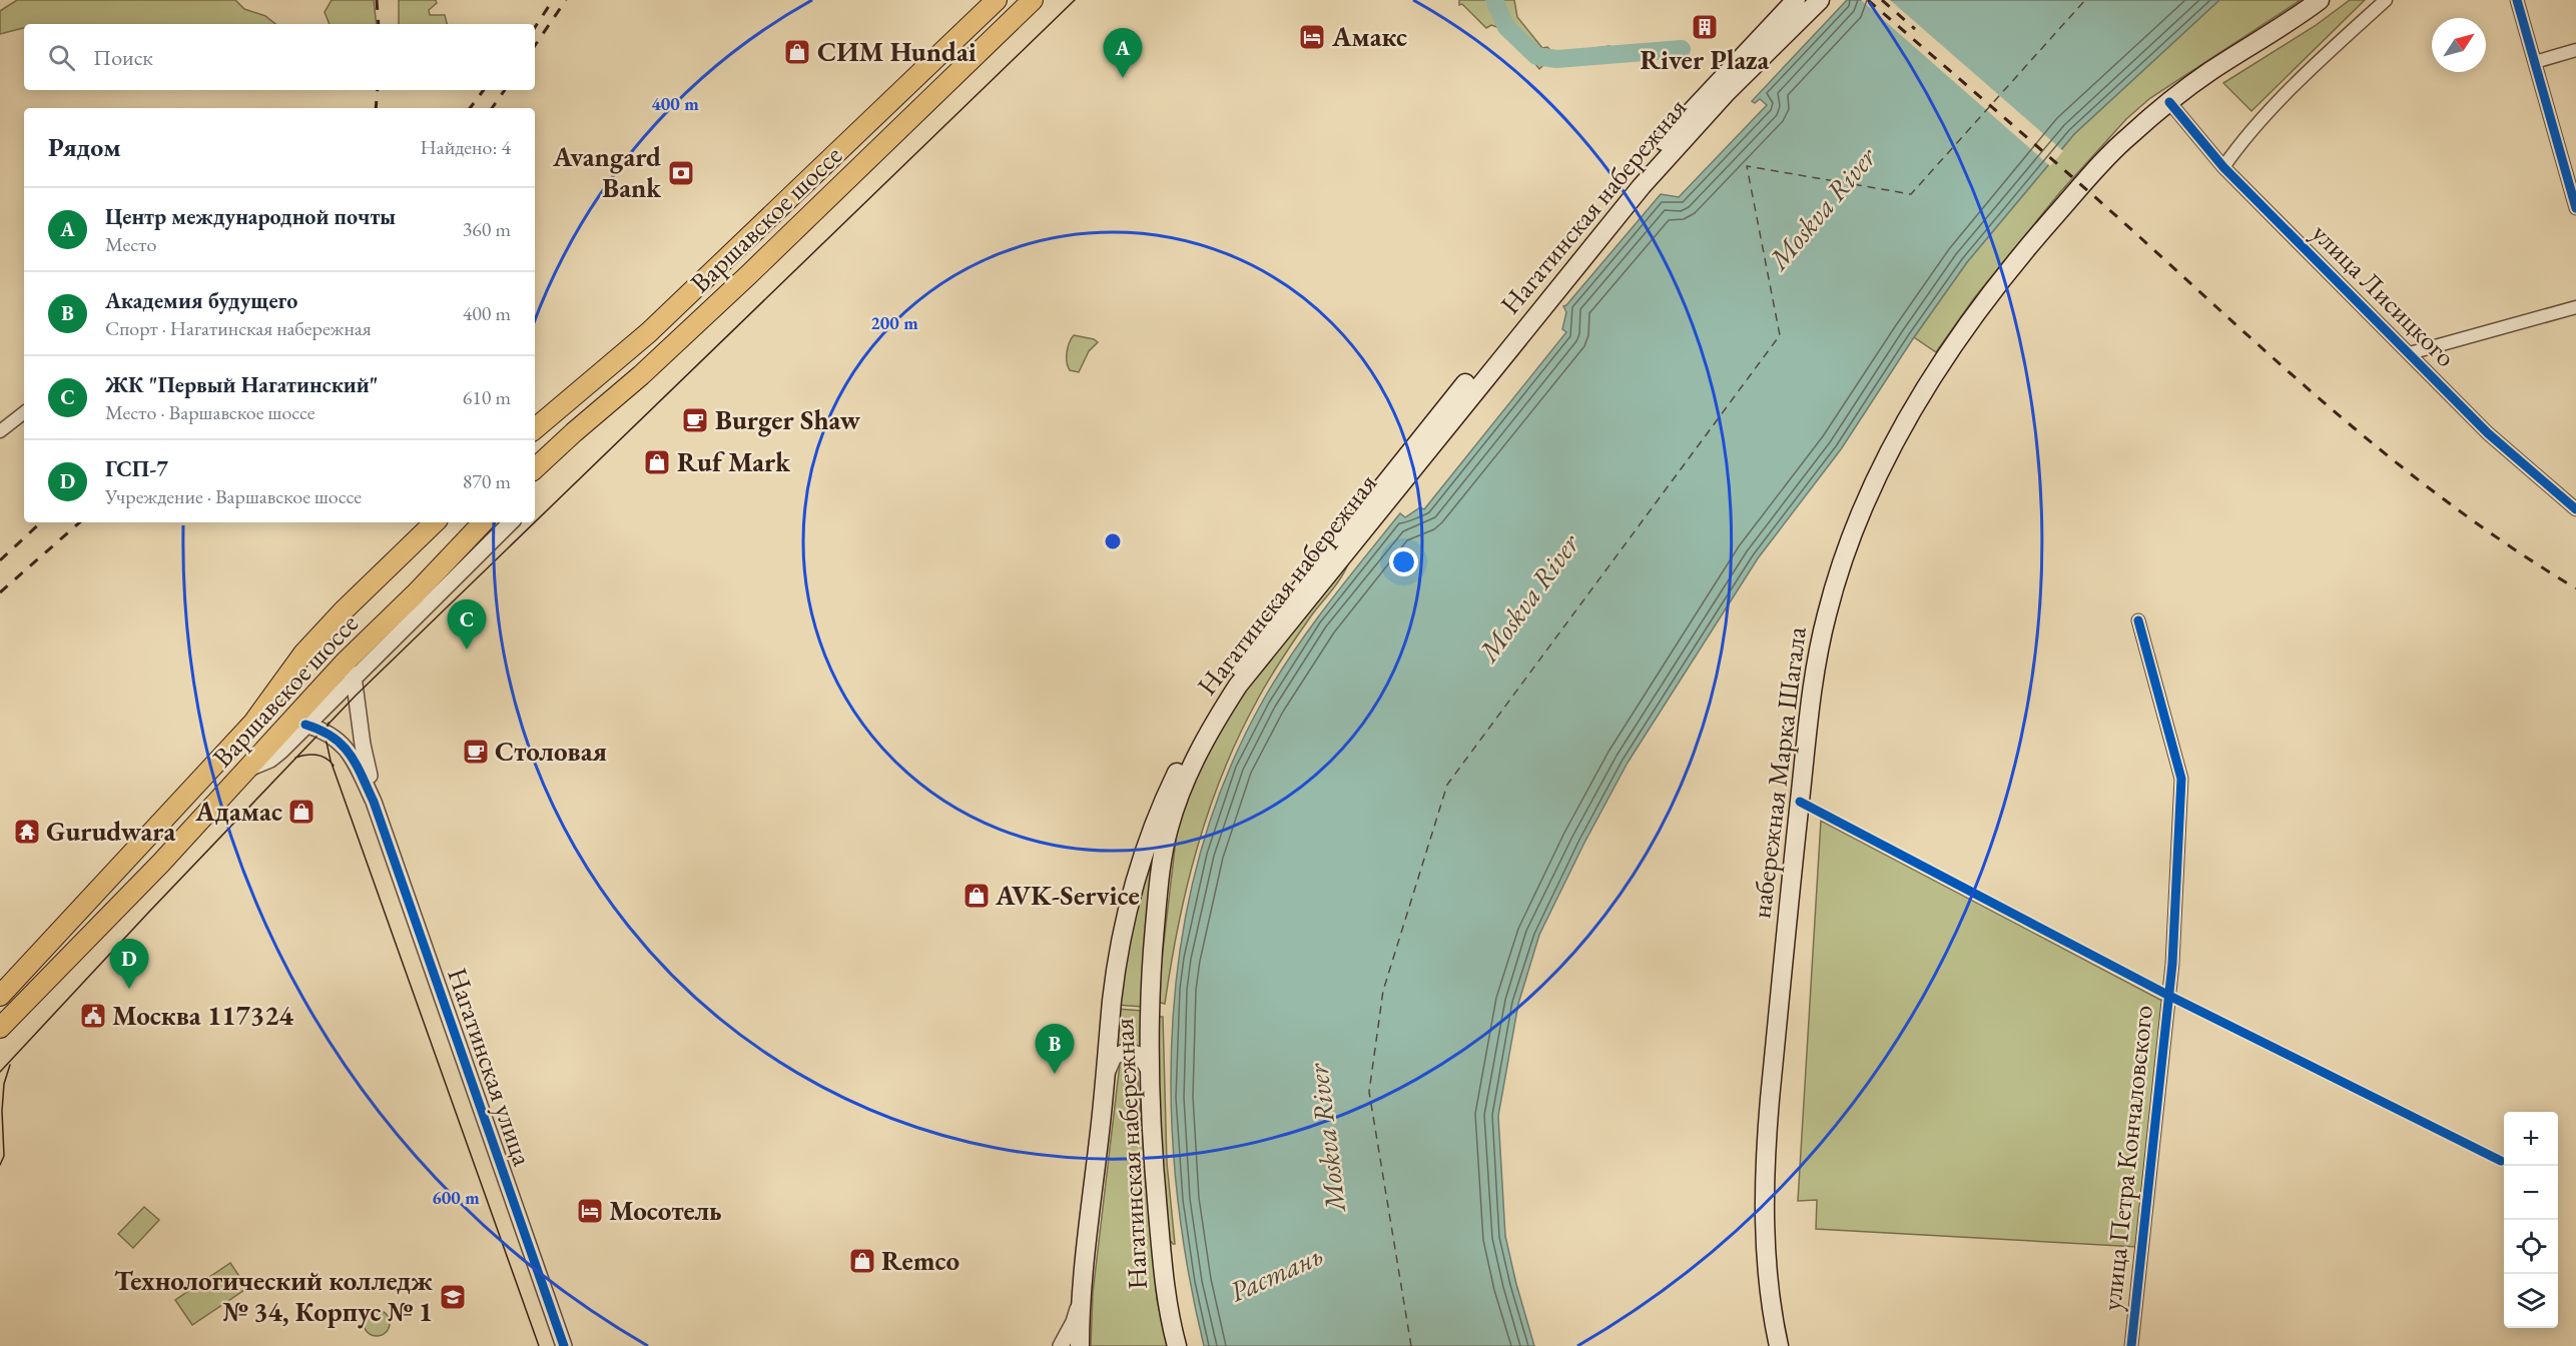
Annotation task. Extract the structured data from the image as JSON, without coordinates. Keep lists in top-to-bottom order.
{
  "streets": {
    "main road": ["Нагатинская набережная", "Варшавское шоссе", "набережная Марка Шагала"],
    "street": ["улица Лисицкого", "Нагатинская улица", "улица Петра Кончаловского"]
  },
  "crossings": [
    ["улица Лисицкого", "набережная Марка Шагала"]
  ],
  "water": ["Moskva River", "Растань"],
  "places": {
    "building": ["River Plaza"],
    "hotel": ["Амакс", "Мосотель"],
    "shop": [
      "СИМ Hundai",
      "Ruf Mark",
      "Адамас",
      "AVK-Service",
      "Remco"
    ],
    "bank": ["Avangard Bank"],
    "cafe": ["Burger Shaw", "Столовая"],
    "temple": ["Gurudwara"],
    "public building": ["Москва 117324"],
    "school or university": ["Технологический колледж № 34, Корпус № 1"]
  },
  "north": "top right",
  "page": {
    "search": "Поиск",
    "pins": [
      "A",
      "C",
      "D",
      "B"
    ],
    "heading": ["Рядом", "Найдено: 4"],
    "list": [
      {
        "mark": "A",
        "name": "Центр международной почты",
        "note": "Место",
        "value": "360 m"
      },
      {
        "mark": "B",
        "name": "Академия будущего",
        "note": "Спорт · Нагатинская набережная",
        "value": "400 m"
      },
      {
        "mark": "C",
        "name": "ЖК \"Первый Нагатинский\"",
        "note": "Место · Варшавское шоссе",
        "value": "610 m"
      },
      {
        "mark": "D",
        "name": "ГСП-7",
        "note": "Учреждение · Варшавское шоссе",
        "value": "870 m"
      }
    ],
    "map_buttons": ["+", "−"]
  },
  "rings": ["400 m", "200 m", "600 m"]
}
